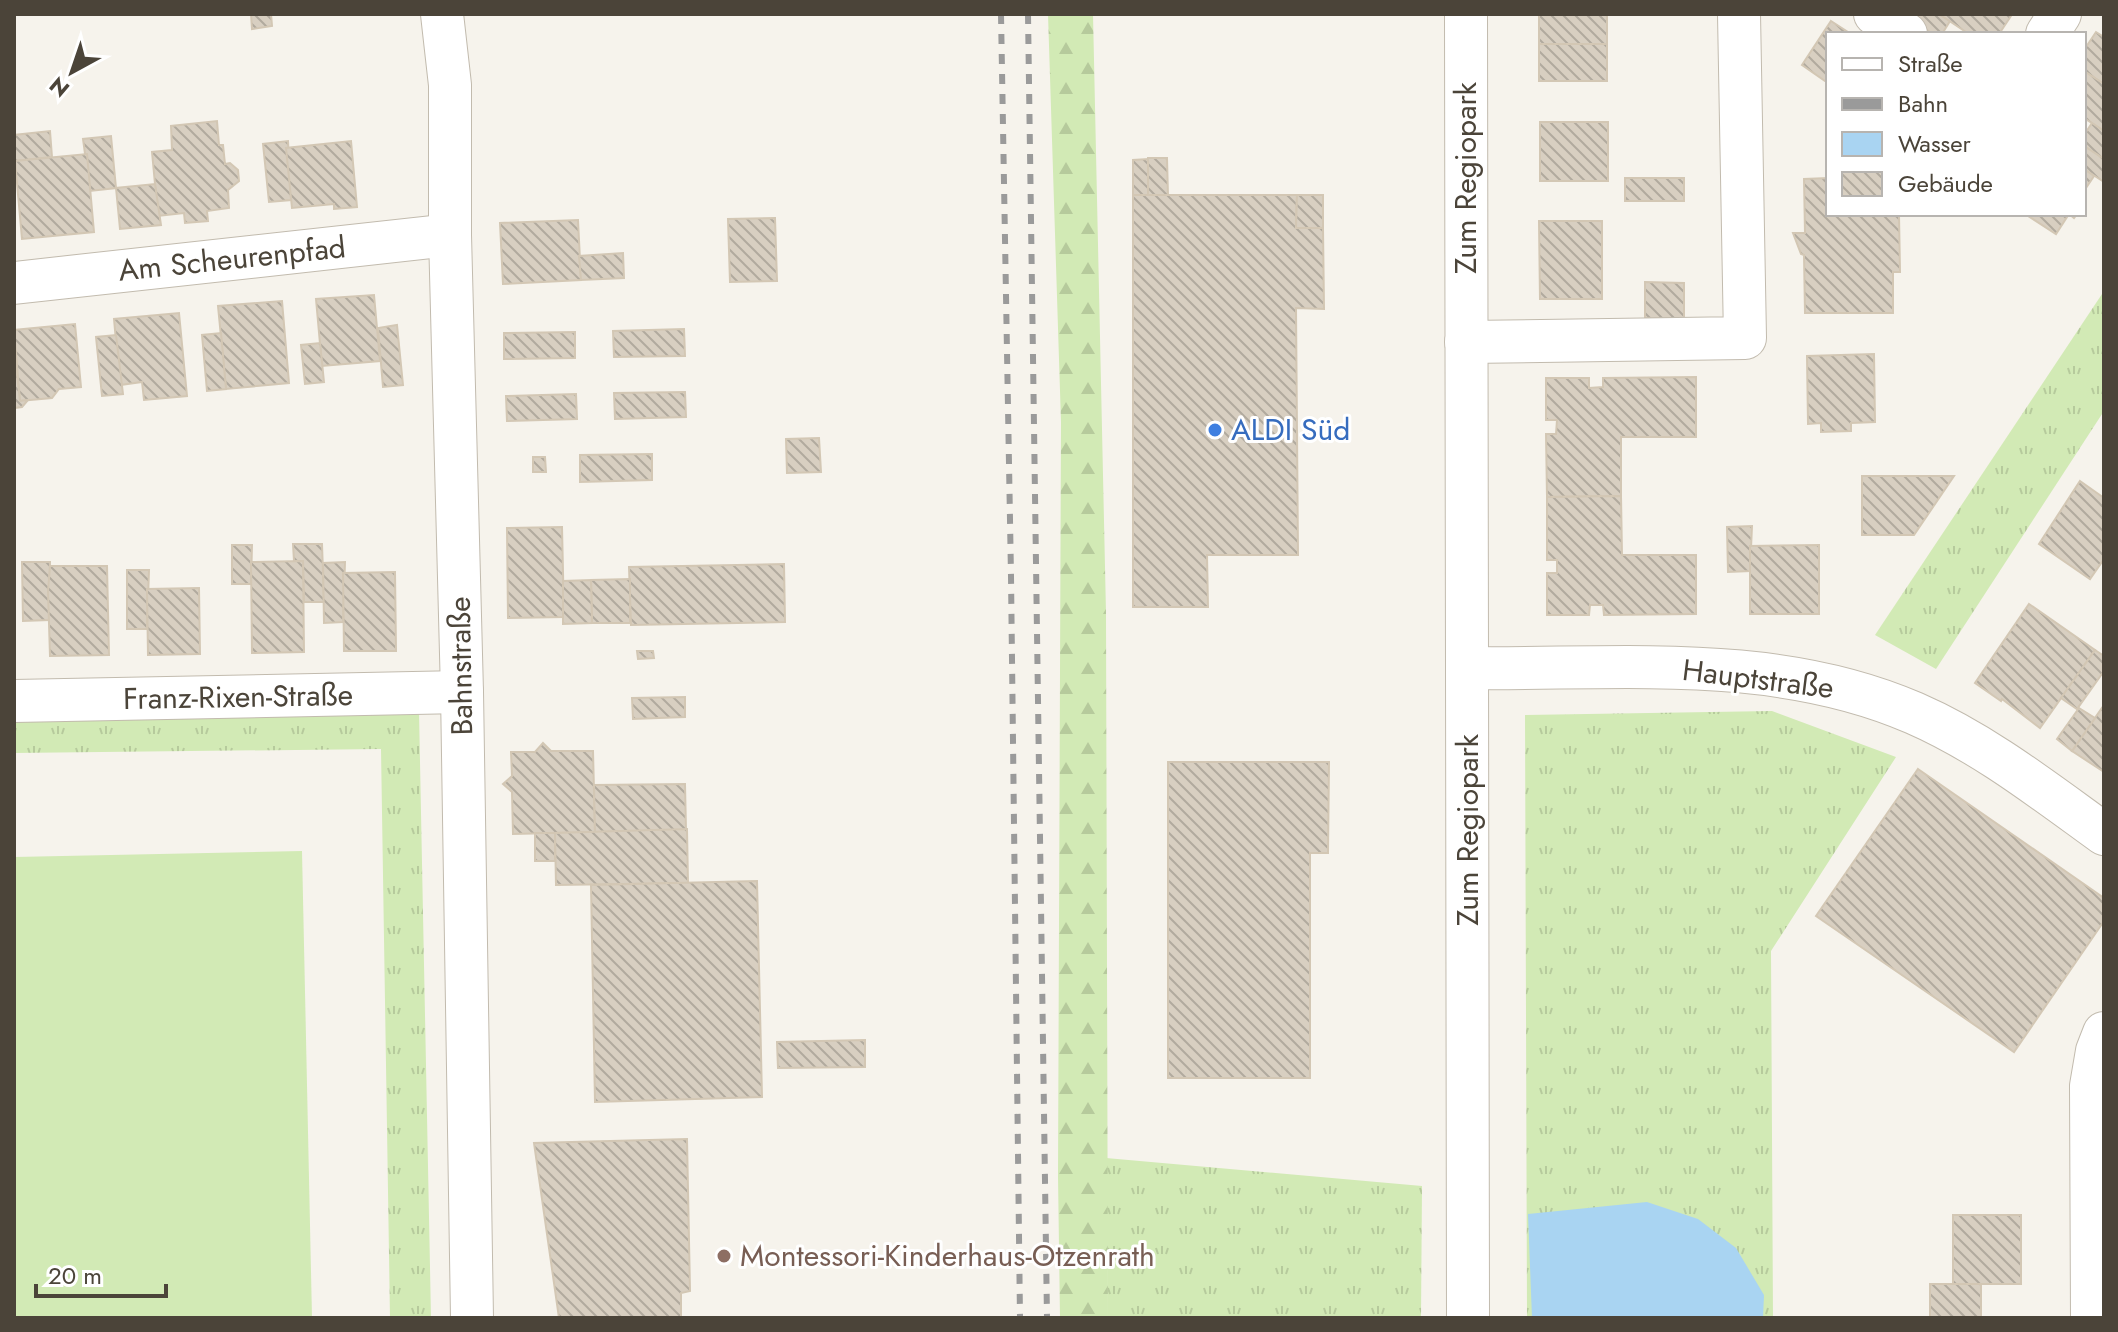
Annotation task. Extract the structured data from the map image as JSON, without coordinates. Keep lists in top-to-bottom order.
{
  "streets": {
    "street": [
      "Zum Regiopark",
      "Am Scheurenpfad",
      "Bahnstraße",
      "Hauptstraße",
      "Franz-Rixen-Straße"
    ]
  },
  "crossings": [
    ["Zum Regiopark", "Hauptstraße"],
    ["Am Scheurenpfad", "Bahnstraße"],
    ["Bahnstraße", "Franz-Rixen-Straße"]
  ],
  "places": ["ALDI Süd", "Montessori-Kinderhaus-Otzenrath"],
  "legend": [
    "Straße",
    "Bahn",
    "Wasser",
    "Gebäude"
  ],
  "scale_bar": "20 m",
  "north": "bottom left"
}
